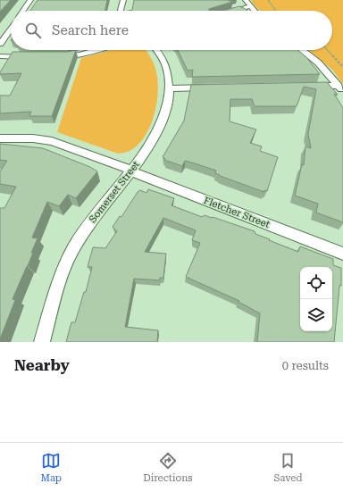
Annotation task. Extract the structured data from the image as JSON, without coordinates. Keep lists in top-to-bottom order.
{
  "streets": {
    "street": ["Somerset Street", "Fletcher Street"]
  },
  "crossings": [
    ["Somerset Street", "Fletcher Street"]
  ],
  "page": {
    "search": "Search here",
    "heading": ["Nearby", "0 results"],
    "nav": ["Map", "Directions", "Saved"]
  }
}
